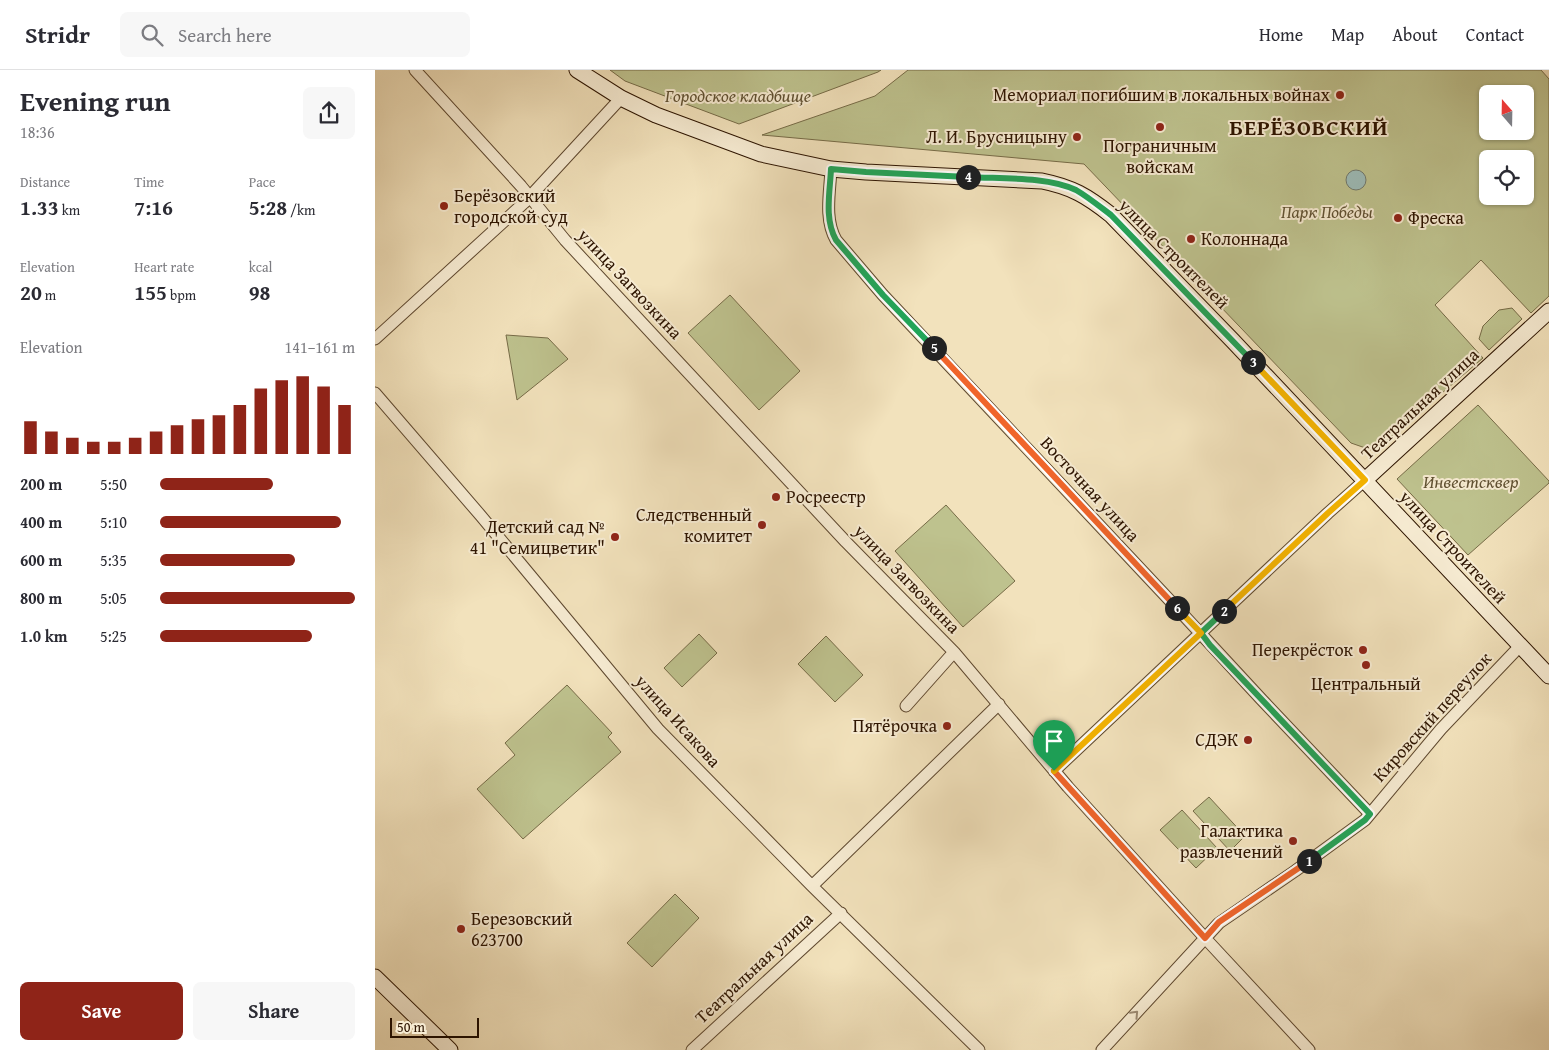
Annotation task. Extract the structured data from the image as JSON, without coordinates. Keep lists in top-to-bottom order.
{
  "streets": {
    "main road": ["улица Строителей", "Театральная улица"],
    "street": [
      "улица Загвозкина",
      "Восточная улица",
      "Кировский переулок",
      "улица Исакова"
    ]
  },
  "crossings": [
    ["улица Строителей", "Театральная улица"],
    ["улица Строителей", "Восточная улица"],
    ["улица Строителей", "Кировский переулок"],
    ["улица Загвозкина", "Театральная улица"],
    ["улица Загвозкина", "Кировский переулок"],
    ["Театральная улица", "Восточная улица"],
    ["Театральная улица", "улица Исакова"],
    ["Восточная улица", "Кировский переулок"]
  ],
  "districts": ["БЕРЁЗОВСКИЙ"],
  "parks": ["Городское кладбище", "Парк Победы", "Инвестсквер"],
  "places": [
    "Мемориал погибшим в локальных войнах",
    "Пограничным войскам",
    "Л. И. Брусницыну",
    "Берёзовский городской суд",
    "Фреска",
    "Колоннада",
    "Росреестр",
    "Следственный комитет",
    "Детский сад № 41 \"Семицветик\"",
    "Перекрёсток",
    "Центральный",
    "Пятёрочка",
    "СДЭК",
    "Галактика развлечений",
    "Березовский 623700"
  ],
  "scale_bar": "50 m",
  "north": "top",
  "page": {
    "header": "Stridr",
    "search": "Search here",
    "nav": [
      "Home",
      "Map",
      "About",
      "Contact"
    ],
    "heading": ["Evening run", "18:36"],
    "stats": [
      ["Distance", "1.33 km"],
      ["Time", "7:16"],
      ["Pace", "5:28 /km"],
      ["Elevation", "20 m"],
      ["Heart rate", "155 bpm"],
      ["kcal", "98"]
    ],
    "pins": [
      "4",
      "5",
      "3",
      "6",
      "2",
      "1"
    ],
    "chart": ["Elevation", "141–161 m"],
    "list": [
      {
        "name": "200 m",
        "note": "5:50"
      },
      {
        "name": "400 m",
        "note": "5:10"
      },
      {
        "name": "600 m",
        "note": "5:35"
      },
      {
        "name": "800 m",
        "note": "5:05"
      },
      {
        "name": "1.0 km",
        "note": "5:25"
      }
    ],
    "buttons": ["Save", "Share"],
    "scale": "50 m"
  }
}
